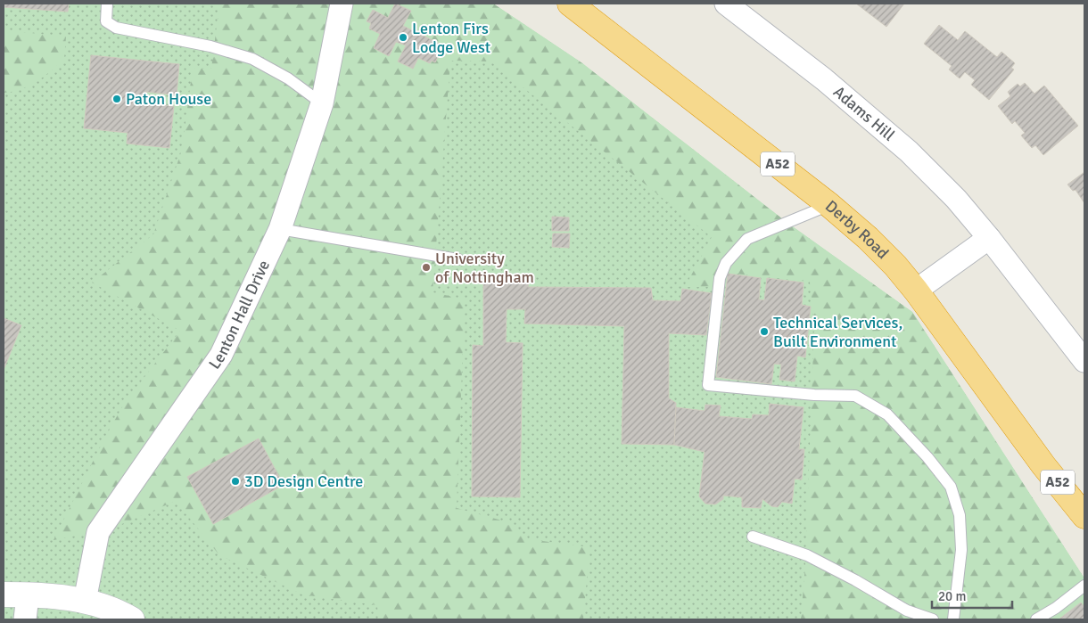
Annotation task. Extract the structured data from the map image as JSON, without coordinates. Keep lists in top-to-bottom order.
{
  "streets": {
    "highway": ["A52", "Derby Road"],
    "street": ["Adams Hill", "Lenton Hall Drive"]
  },
  "places": [
    "Lenton Firs Lodge West",
    "Paton House",
    "University of Nottingham",
    "Technical Services, Built Environment",
    "3D Design Centre"
  ],
  "scale_bar": "20 m"
}
